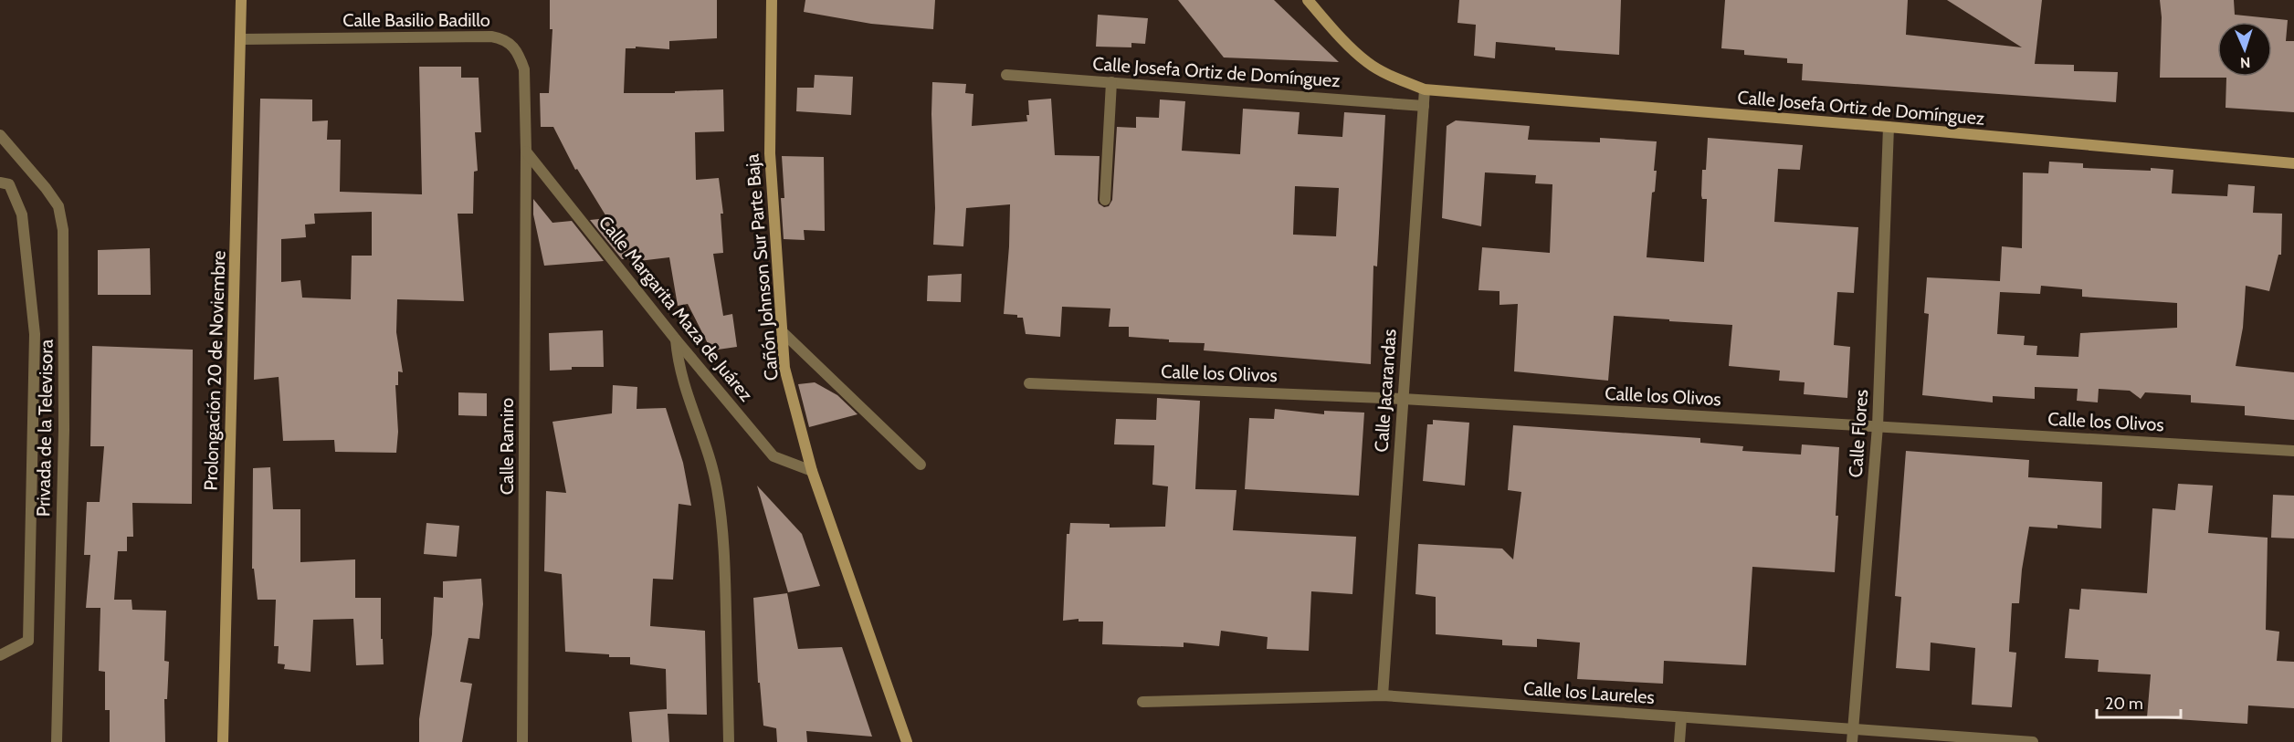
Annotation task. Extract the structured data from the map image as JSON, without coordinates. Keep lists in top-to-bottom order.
{
  "streets": {
    "main road": ["Calle Josefa Ortiz de Domínguez", "Cañón Johnson Sur Parte Baja", "Prolongación 20 de Noviembre"],
    "street": [
      "Calle Basilio Badillo",
      "Calle Margarita Maza de Juárez",
      "Calle los Olivos",
      "Calle Jacarandas",
      "Privada de la Televisora",
      "Calle Flores",
      "Calle Ramiro",
      "Calle los Laureles"
    ]
  },
  "crossings": [
    ["Calle Basilio Badillo", "Calle Margarita Maza de Juárez"],
    ["Calle Basilio Badillo", "Prolongación 20 de Noviembre"],
    ["Calle Basilio Badillo", "Calle Ramiro"],
    ["Calle Josefa Ortiz de Domínguez", "Calle Jacarandas"],
    ["Calle Josefa Ortiz de Domínguez", "Calle Flores"],
    ["Cañón Johnson Sur Parte Baja", "Calle Margarita Maza de Juárez"],
    ["Calle Margarita Maza de Juárez", "Calle Ramiro"],
    ["Calle los Olivos", "Calle Jacarandas"],
    ["Calle los Olivos", "Calle Flores"],
    ["Calle Jacarandas", "Calle los Laureles"],
    ["Calle Flores", "Calle los Laureles"]
  ],
  "scale_bar": "20 m",
  "north": "bottom"
}
